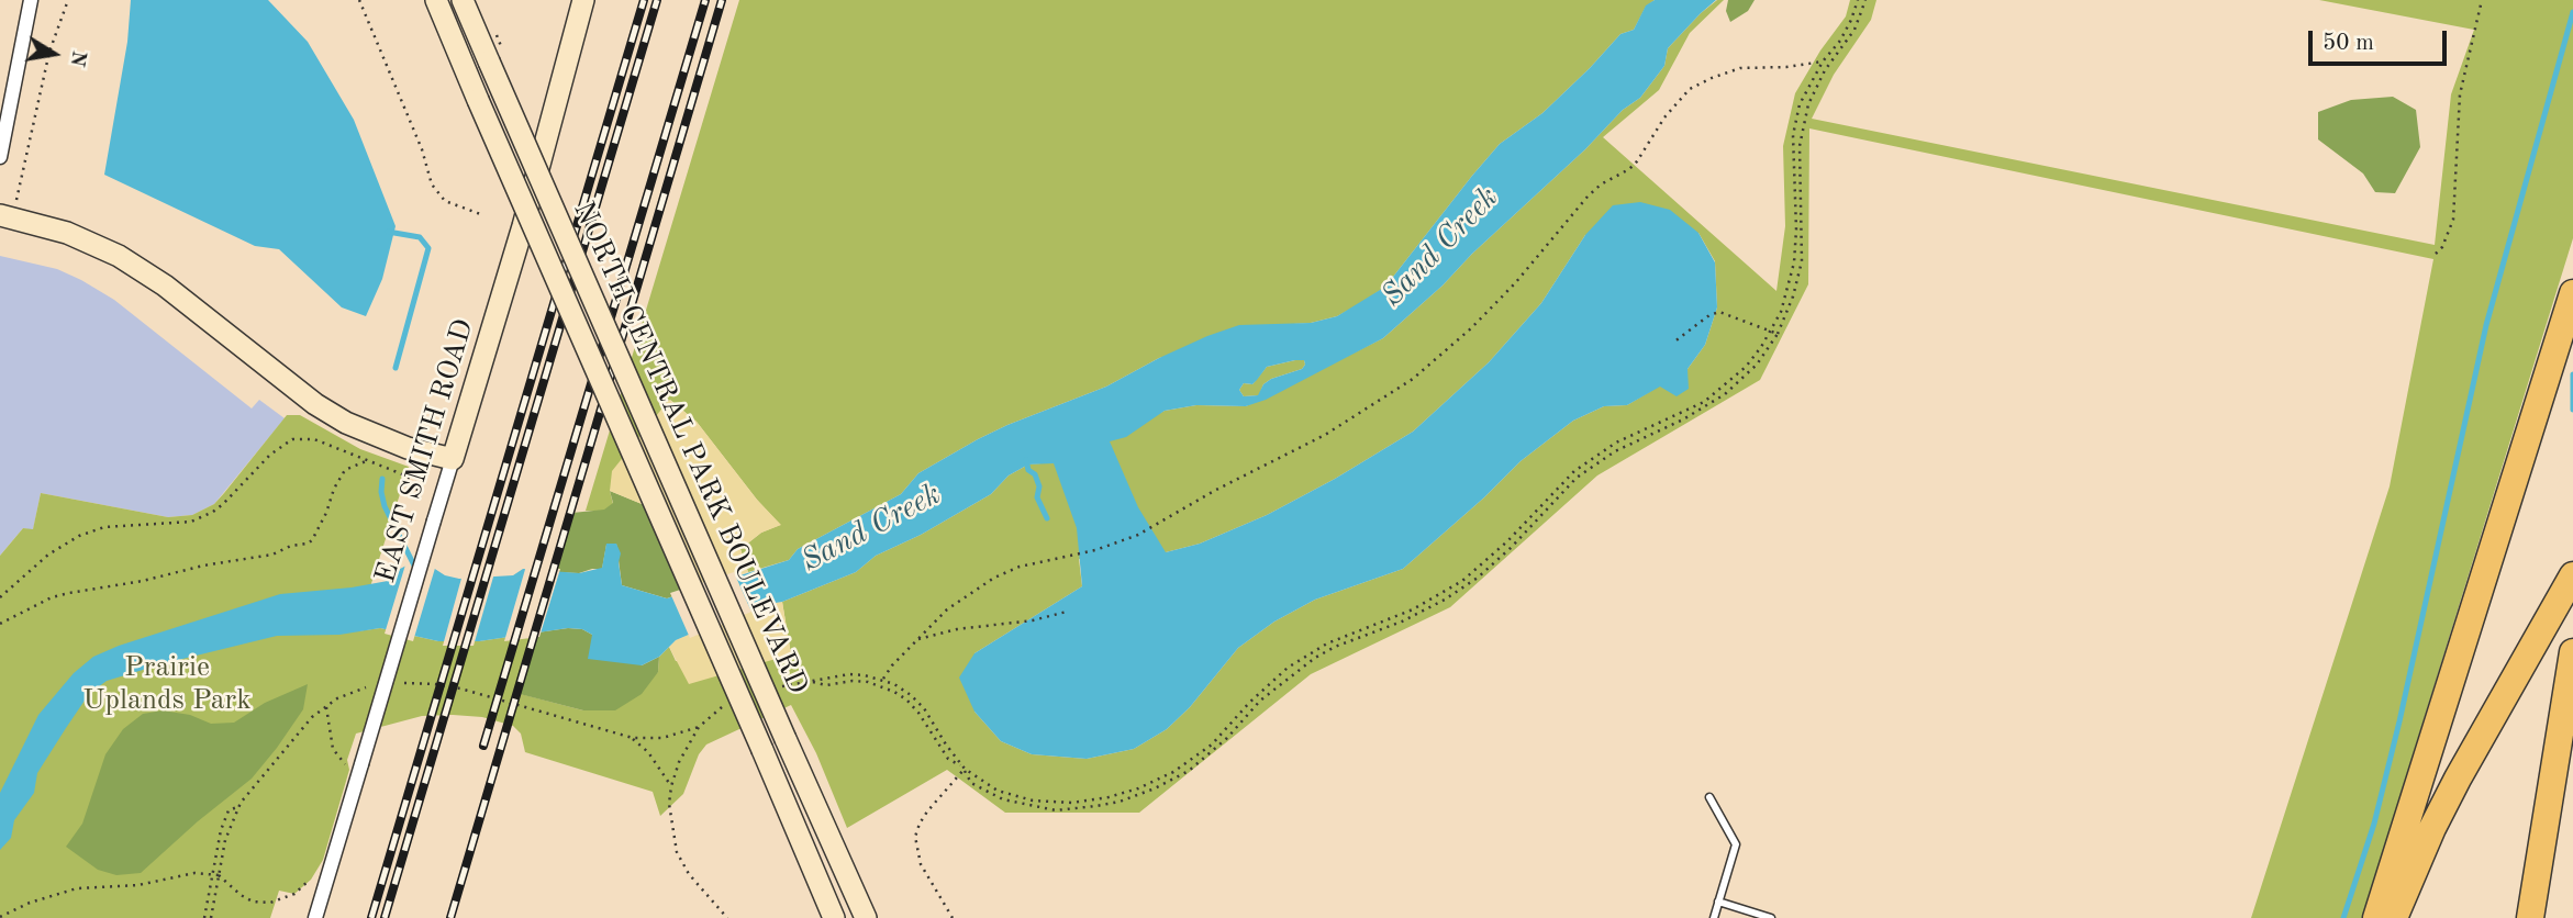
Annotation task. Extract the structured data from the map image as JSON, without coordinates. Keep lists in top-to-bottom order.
{
  "streets": {
    "main road": ["NORTH CENTRAL PARK BOULEVARD", "EAST SMITH ROAD"]
  },
  "water": ["Sand Creek"],
  "parks": ["Prairie Uplands Park"],
  "scale_bar": "50 m",
  "north": "right"
}
